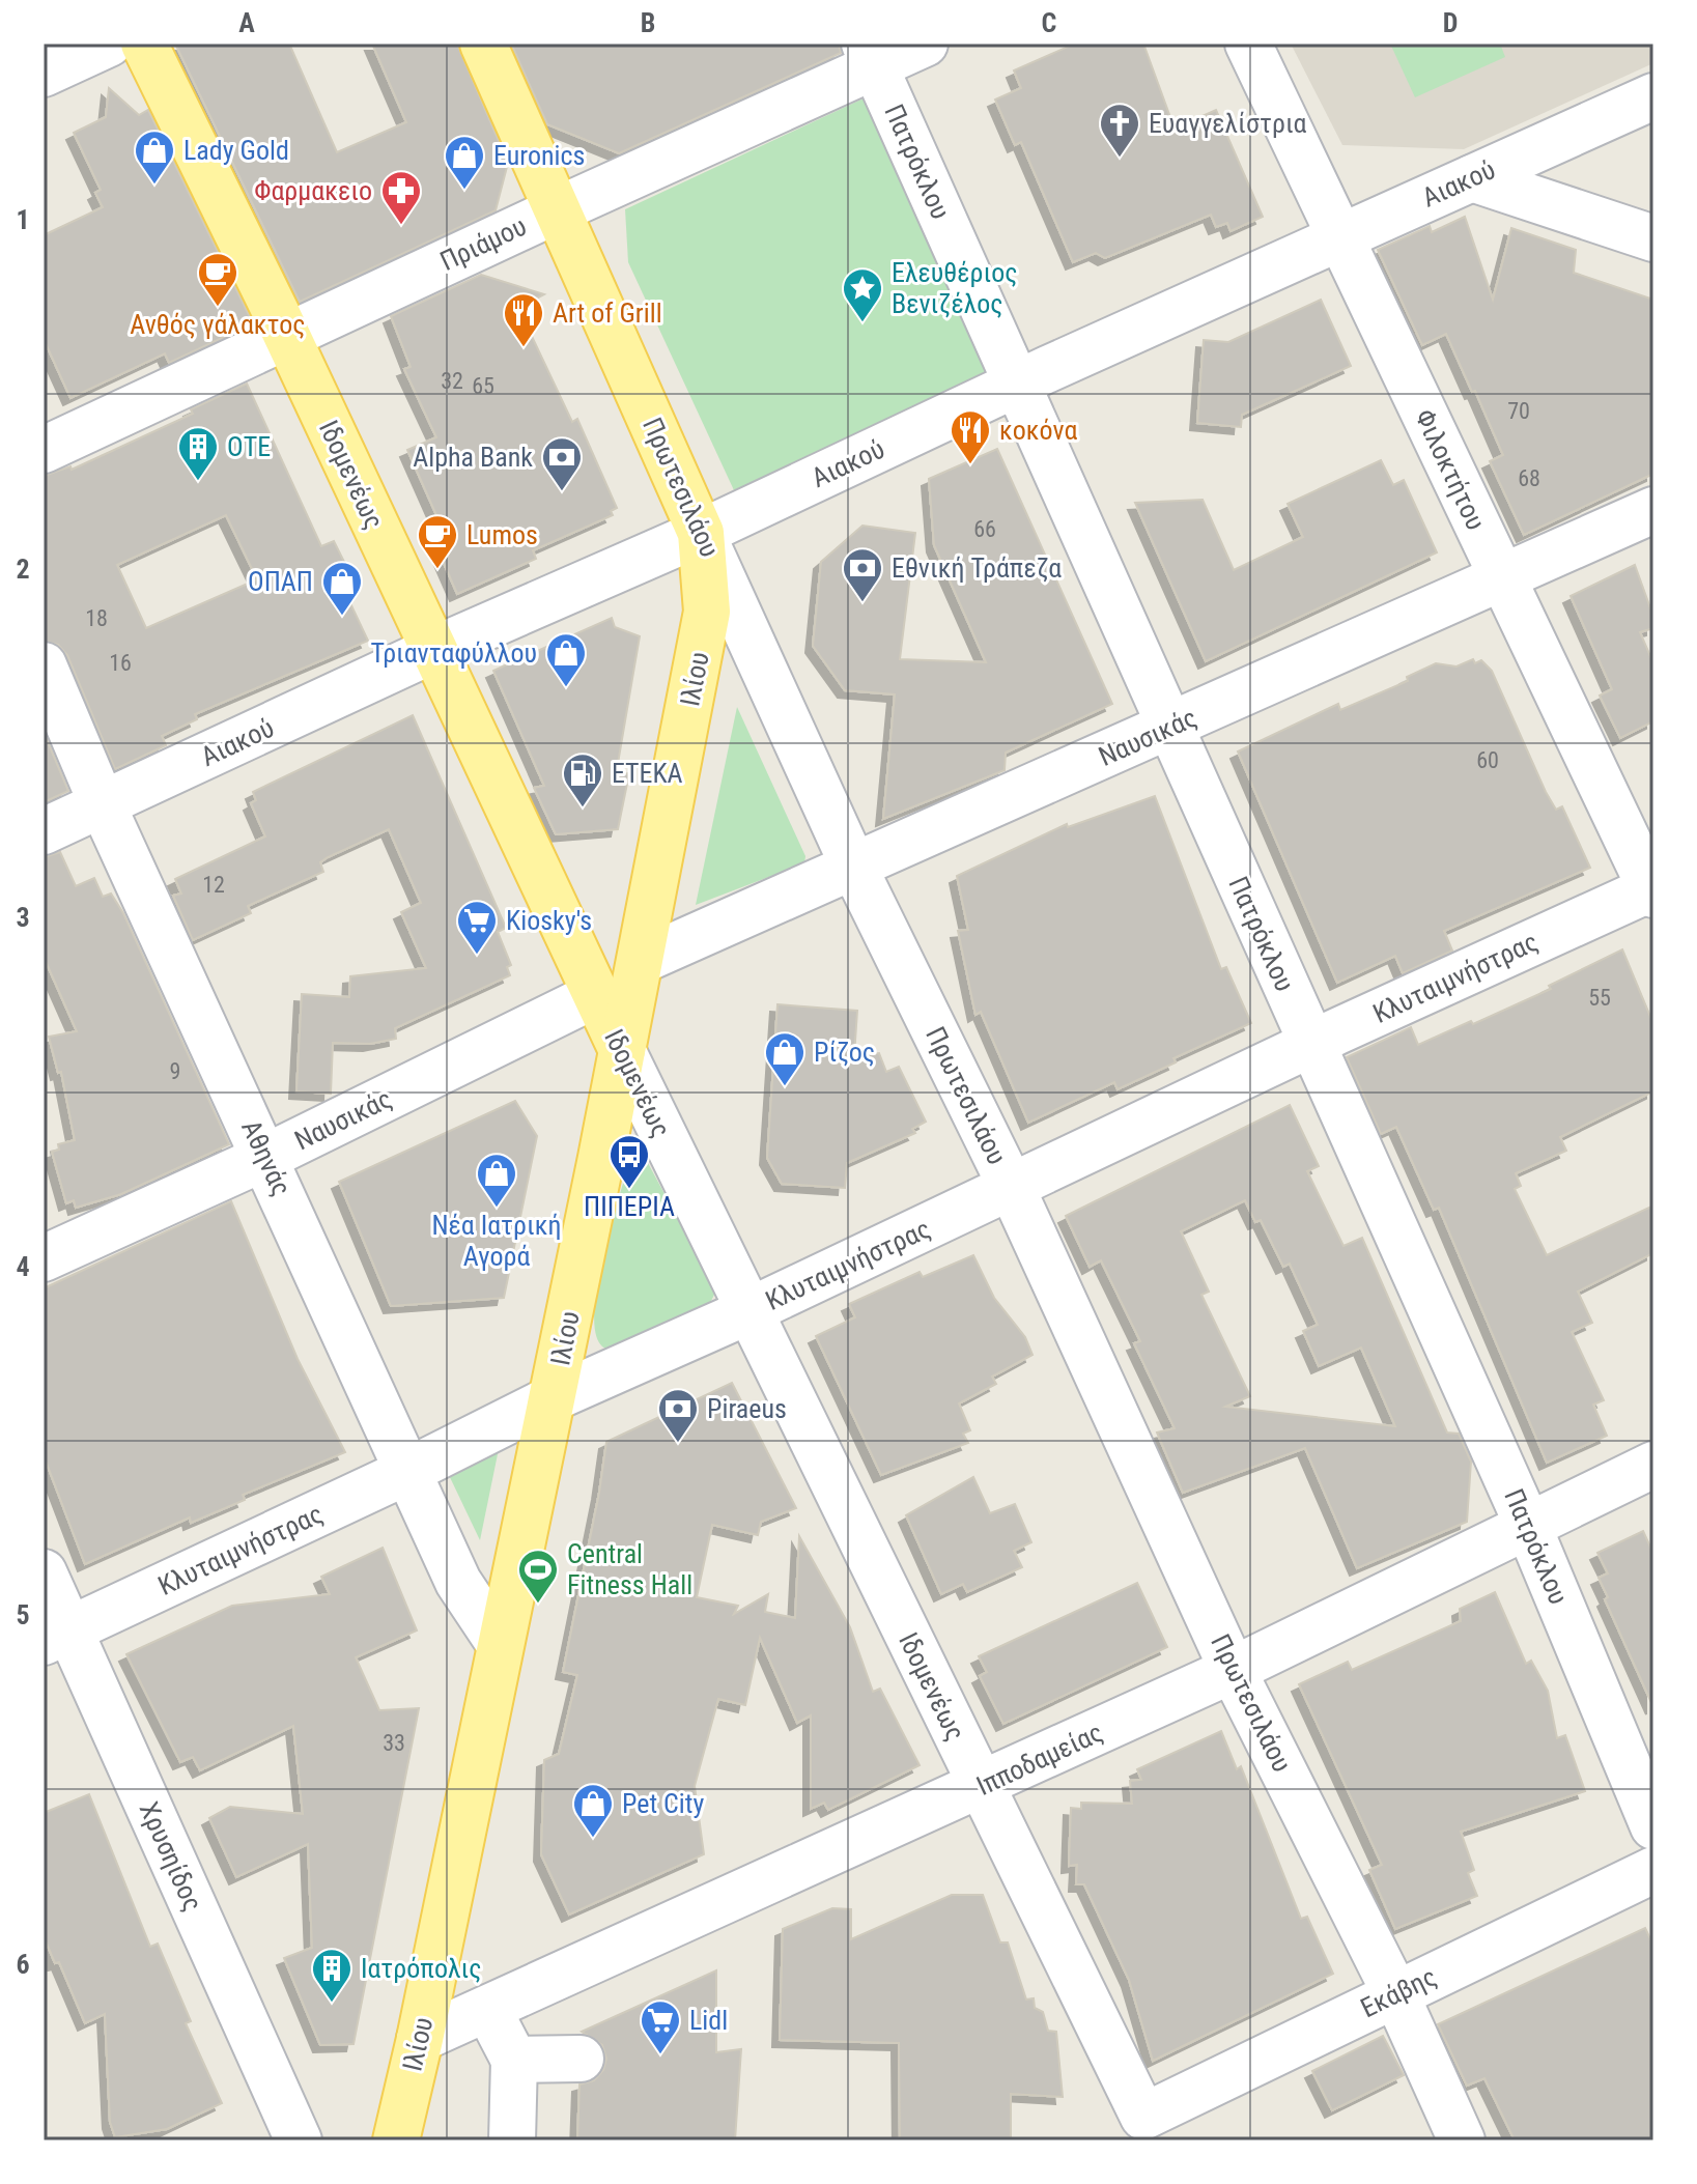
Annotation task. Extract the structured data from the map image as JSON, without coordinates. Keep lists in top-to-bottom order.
{
  "streets": {
    "main road": ["Ιδομενέως", "Πρωτεσιλάου", "Ιλίου"],
    "street": [
      "Πατρόκλου",
      "Αιακού",
      "Πριάμου",
      "Φιλοκτήτου",
      "Ναυσικάς",
      "Κλυταιμνήστρας",
      "Αθηνάς",
      "Ιπποδαμείας",
      "Χρυσηίδος",
      "Εκάβης"
    ]
  },
  "crossings": [
    ["Πατρόκλου", "Αιακού"],
    ["Πατρόκλου", "Πριάμου"],
    ["Πατρόκλου", "Ναυσικάς"],
    ["Πατρόκλου", "Κλυταιμνήστρας"],
    ["Πατρόκλου", "Ιπποδαμείας"],
    ["Αιακού", "Φιλοκτήτου"],
    ["Αιακού", "Ιδομενέως"],
    ["Αιακού", "Πρωτεσιλάου"],
    ["Αιακού", "Ιλίου"],
    ["Αιακού", "Αθηνάς"],
    ["Πριάμου", "Ιδομενέως"],
    ["Πριάμου", "Πρωτεσιλάου"],
    ["Φιλοκτήτου", "Ναυσικάς"],
    ["Φιλοκτήτου", "Κλυταιμνήστρας"],
    ["Ιδομενέως", "Ιλίου"],
    ["Ιδομενέως", "Ναυσικάς"],
    ["Ιδομενέως", "Κλυταιμνήστρας"],
    ["Ιδομενέως", "Ιπποδαμείας"],
    ["Ιδομενέως", "Εκάβης"],
    ["Πρωτεσιλάου", "Ιλίου"],
    ["Πρωτεσιλάου", "Ναυσικάς"],
    ["Πρωτεσιλάου", "Κλυταιμνήστρας"],
    ["Πρωτεσιλάου", "Ιπποδαμείας"],
    ["Πρωτεσιλάου", "Εκάβης"],
    ["Ιλίου", "Ναυσικάς"],
    ["Ιλίου", "Κλυταιμνήστρας"],
    ["Ιλίου", "Αθηνάς"],
    ["Ιλίου", "Ιπποδαμείας"],
    ["Ναυσικάς", "Αθηνάς"],
    ["Κλυταιμνήστρας", "Αθηνάς"],
    ["Κλυταιμνήστρας", "Χρυσηίδος"]
  ],
  "places": {
    "church": ["Ευαγγελίστρια"],
    "shop": [
      "Lady Gold",
      "Euronics",
      "ΟΠΑΠ",
      "Τριανταφύλλου",
      "Ρίζος",
      "Νέα Ιατρική Αγορά",
      "Pet City"
    ],
    "pharmacy": ["Φαρμακειο"],
    "cafe": ["Ανθός γάλακτος", "Lumos"],
    "place": ["Ελευθέριος Βενιζέλος"],
    "restaurant": ["Art of Grill", "κοκόνα"],
    "building": ["ΟΤΕ", "Ιατρόπολις"],
    "bank": ["Alpha Bank", "Εθνική Τράπεζα", "Piraeus"],
    "fuel station": ["ΕΤΕΚΑ"],
    "supermarket": ["Kiosky's", "Lidl"],
    "bus stop": ["ΠΙΠΕΡΙΑ"],
    "sports": ["Central Fitness Hall"]
  },
  "house_numbers": [
    "32",
    "65",
    "70",
    "68",
    "66",
    "18",
    "16",
    "60",
    "12",
    "55",
    "9",
    "33"
  ],
  "grid": {
    "columns": [
      "A",
      "B",
      "C",
      "D"
    ],
    "rows": [
      "1",
      "2",
      "3",
      "4",
      "5",
      "6"
    ]
  }
}
